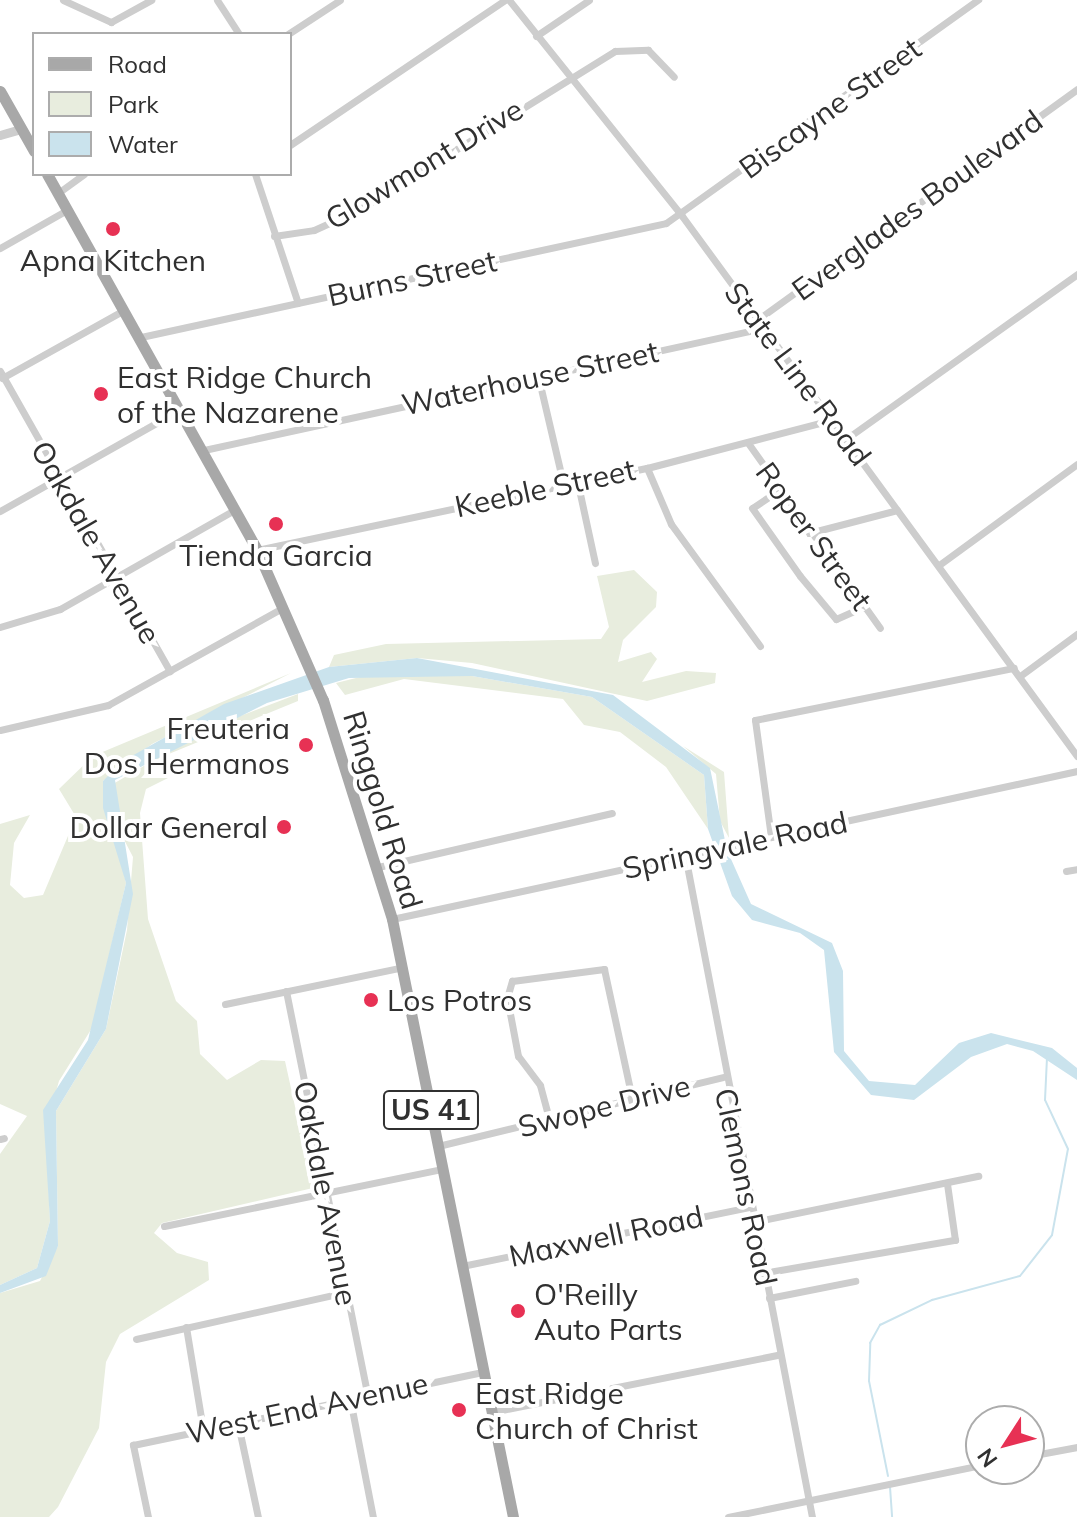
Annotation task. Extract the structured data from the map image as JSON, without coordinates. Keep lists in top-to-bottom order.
{
  "streets": {
    "main road": ["Ringgold Road", "US 41"],
    "street": [
      "Biscayne Street",
      "Glowmont Drive",
      "Everglades Boulevard",
      "Burns Street",
      "State Line Road",
      "Waterhouse Street",
      "Keeble Street",
      "Roper Street",
      "Oakdale Avenue",
      "Springvale Road",
      "Swope Drive",
      "Clemons Road",
      "Maxwell Road",
      "West End Avenue"
    ]
  },
  "crossings": [
    ["Biscayne Street", "Burns Street"],
    ["Biscayne Street", "State Line Road"],
    ["Glowmont Drive", "State Line Road"],
    ["Everglades Boulevard", "State Line Road"],
    ["Burns Street", "State Line Road"],
    ["Burns Street", "Ringgold Road"],
    ["State Line Road", "Waterhouse Street"],
    ["State Line Road", "Keeble Street"],
    ["Waterhouse Street", "Ringgold Road"],
    ["Keeble Street", "Roper Street"],
    ["Keeble Street", "Ringgold Road"],
    ["Oakdale Avenue", "West End Avenue"],
    ["Ringgold Road", "Springvale Road"],
    ["Ringgold Road", "Swope Drive"],
    ["Ringgold Road", "Maxwell Road"],
    ["Ringgold Road", "West End Avenue"],
    ["Springvale Road", "Clemons Road"],
    ["Swope Drive", "Clemons Road"],
    ["Clemons Road", "Maxwell Road"]
  ],
  "places": [
    "Apna Kitchen",
    "East Ridge Church of the Nazarene",
    "Tienda Garcia",
    "Freuteria Dos Hermanos",
    "Dollar General",
    "Los Potros",
    "O'Reilly Auto Parts",
    "East Ridge Church of Christ"
  ],
  "legend": ["Road", "Park", "Water"],
  "north": "bottom left"
}
